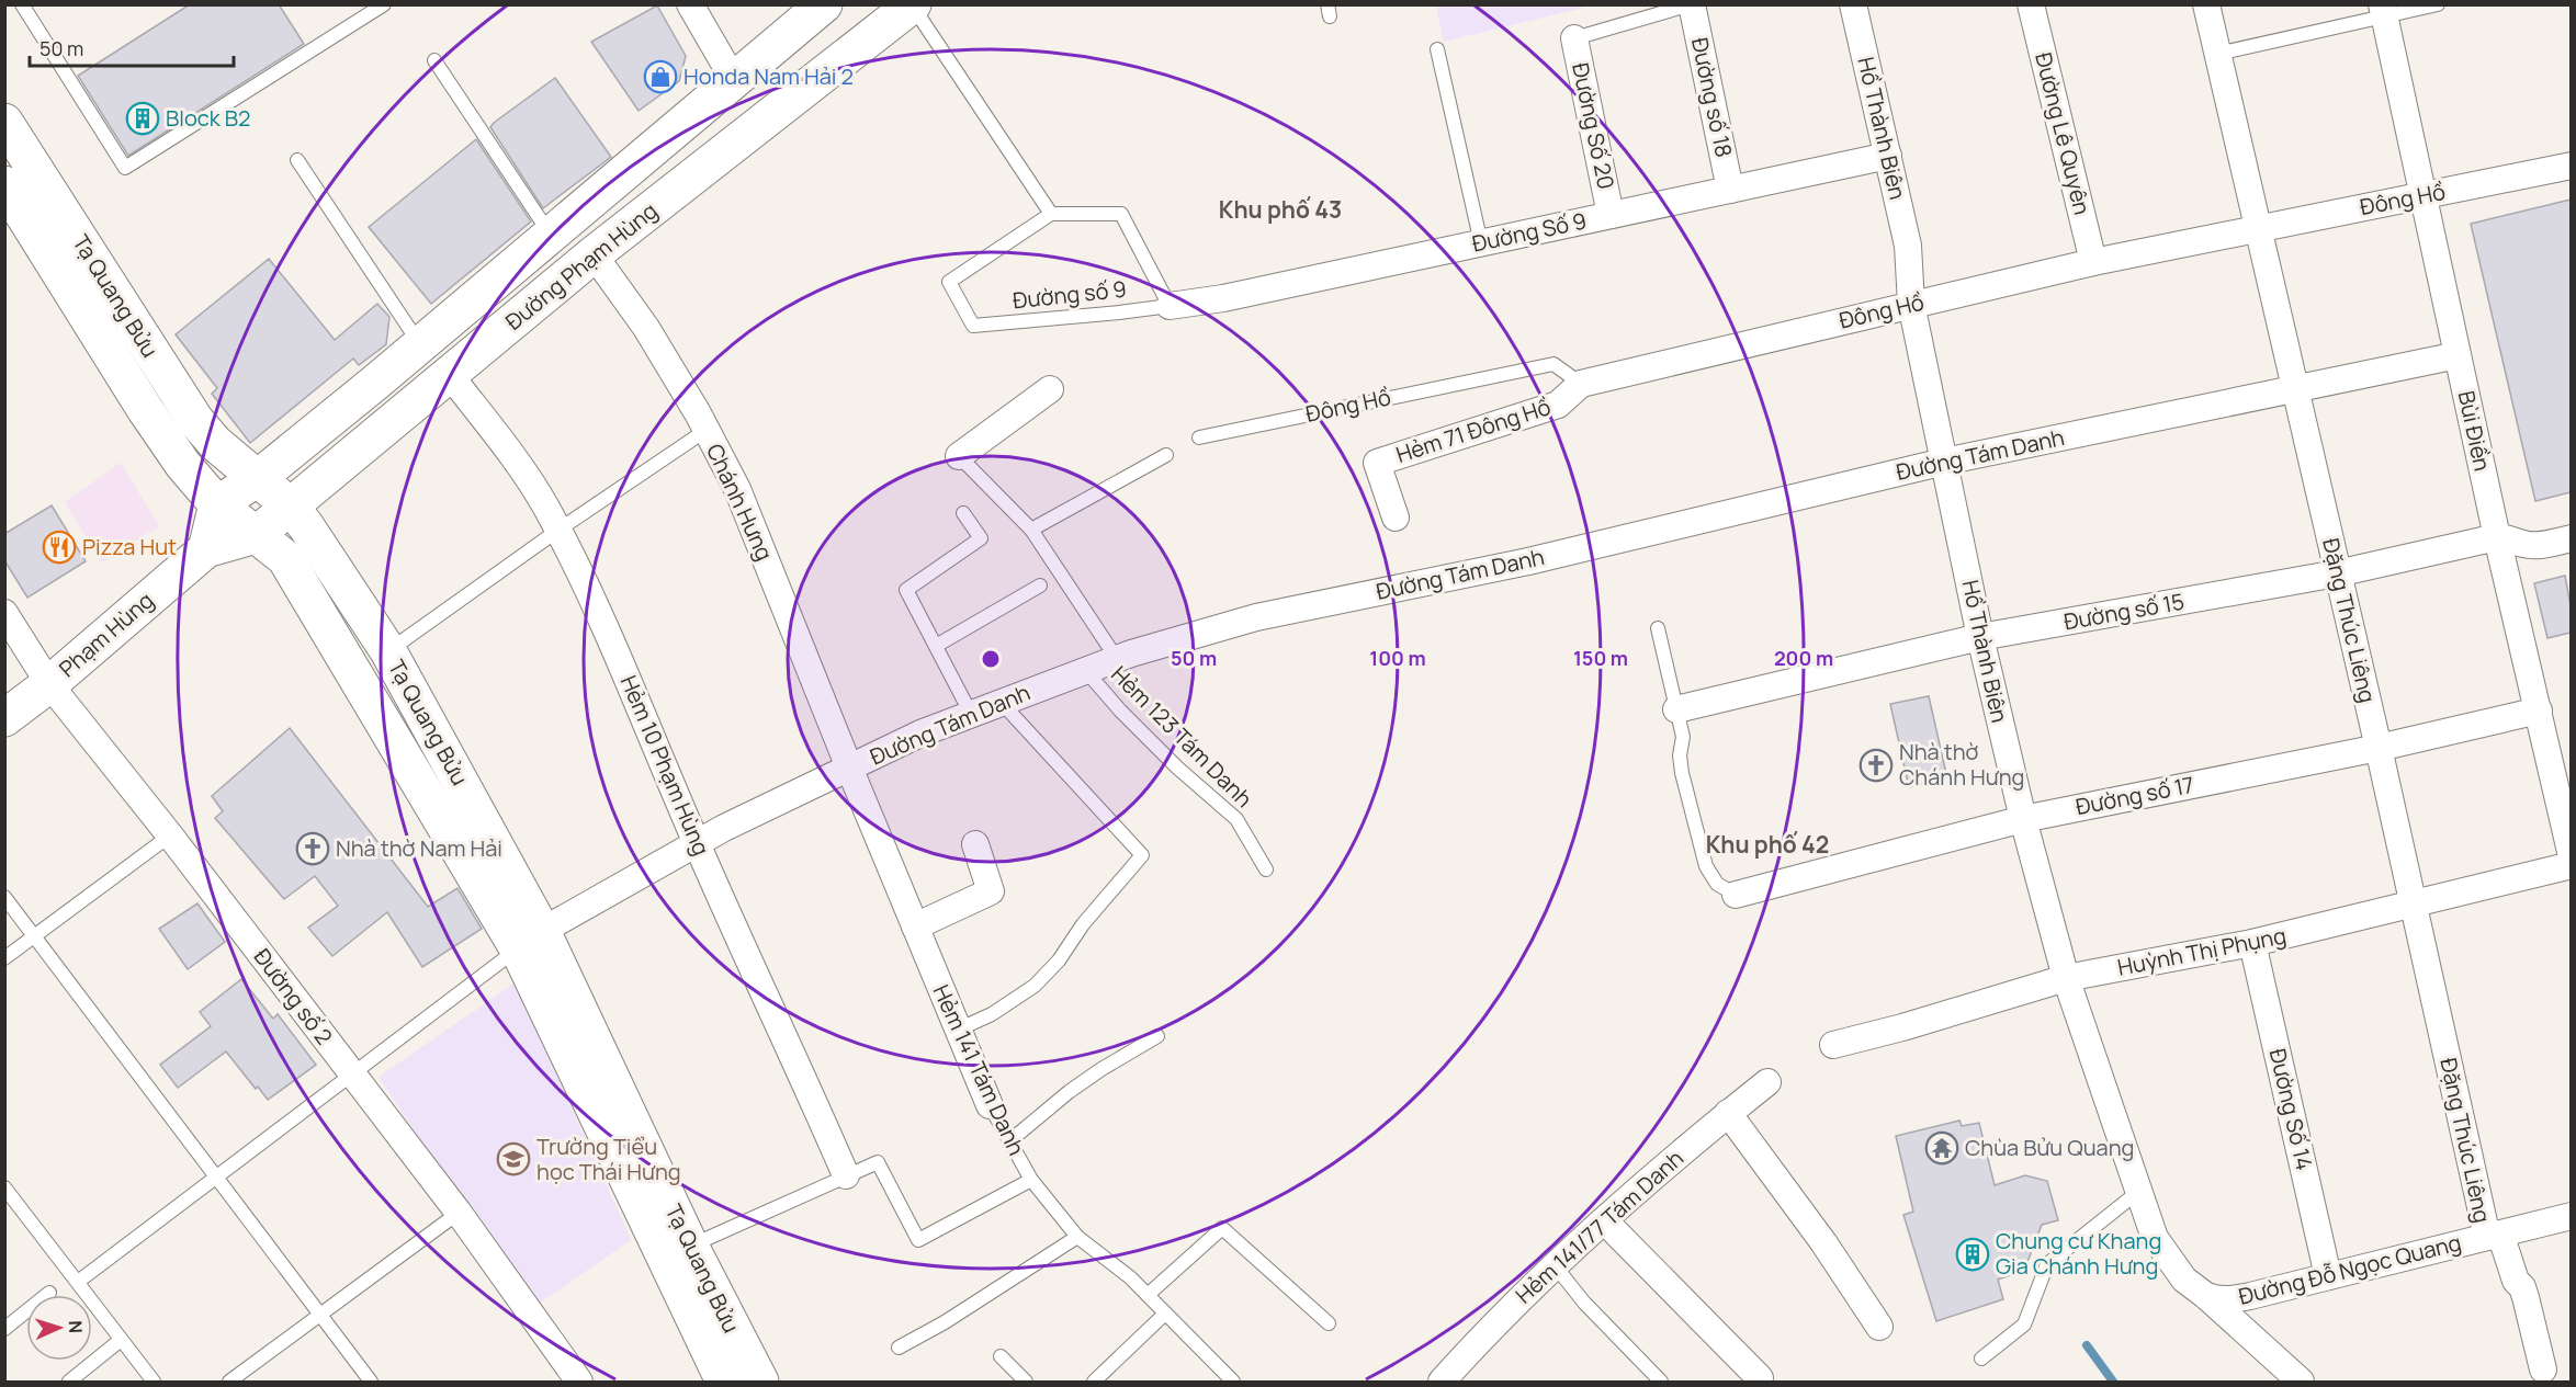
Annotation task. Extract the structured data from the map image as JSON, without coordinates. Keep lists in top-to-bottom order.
{
  "streets": {
    "main road": ["Đường Phạm Hùng", "Tạ Quang Bửu", "Phạm Hùng"],
    "street": [
      "Đường số 18",
      "Đường Số 20",
      "Hồ Thành Biên",
      "Đường Lê Quyên",
      "Đông Hồ",
      "Đường Số 9",
      "Hẻm 71 Đông Hồ",
      "Bùi Điền",
      "Đường Tám Danh",
      "Chánh Hưng",
      "Đường số 15",
      "Đặng Thúc Liêng",
      "Hẻm 10 Phạm Hùng",
      "Đường số 17",
      "Huỳnh Thị Phụng",
      "Đường số 2",
      "Hẻm 141 Tám Danh",
      "Đường Số 14",
      "Hẻm 141/77 Tám Danh",
      "Đường Đỗ Ngọc Quang"
    ],
    "lane": ["Đường số 9", "Hẻm 123 Tám Danh"]
  },
  "crossings": [
    ["Đường số 18", "Đường Số 9"],
    ["Đường Số 20", "Đường Số 9"],
    ["Hồ Thành Biên", "Đông Hồ"],
    ["Hồ Thành Biên", "Đường Số 9"],
    ["Hồ Thành Biên", "Đường Tám Danh"],
    ["Hồ Thành Biên", "Đường số 15"],
    ["Hồ Thành Biên", "Đường số 17"],
    ["Hồ Thành Biên", "Huỳnh Thị Phụng"],
    ["Hồ Thành Biên", "Đường Đỗ Ngọc Quang"],
    ["Đường Lê Quyên", "Đông Hồ"],
    ["Đông Hồ", "Hẻm 71 Đông Hồ"],
    ["Đông Hồ", "Bùi Điền"],
    ["Đông Hồ", "Đặng Thúc Liêng"],
    ["Đường Số 9", "Đường số 9"],
    ["Đường Phạm Hùng", "Tạ Quang Bửu"],
    ["Đường Phạm Hùng", "Chánh Hưng"],
    ["Đường Phạm Hùng", "Phạm Hùng"],
    ["Đường Phạm Hùng", "Hẻm 10 Phạm Hùng"],
    ["Tạ Quang Bửu", "Đường Tám Danh"],
    ["Tạ Quang Bửu", "Phạm Hùng"],
    ["Bùi Điền", "Đường Tám Danh"],
    ["Bùi Điền", "Đường số 15"],
    ["Bùi Điền", "Đường số 17"],
    ["Đường Tám Danh", "Chánh Hưng"],
    ["Đường Tám Danh", "Đặng Thúc Liêng"],
    ["Đường Tám Danh", "Hẻm 123 Tám Danh"],
    ["Đường Tám Danh", "Hẻm 10 Phạm Hùng"],
    ["Đường Tám Danh", "Hẻm 141 Tám Danh"],
    ["Chánh Hưng", "Hẻm 141 Tám Danh"],
    ["Đường số 15", "Đặng Thúc Liêng"],
    ["Đặng Thúc Liêng", "Đường số 17"],
    ["Đặng Thúc Liêng", "Huỳnh Thị Phụng"],
    ["Đặng Thúc Liêng", "Đường Đỗ Ngọc Quang"],
    ["Phạm Hùng", "Đường số 2"],
    ["Huỳnh Thị Phụng", "Đường Số 14"],
    ["Đường Số 14", "Đường Đỗ Ngọc Quang"]
  ],
  "districts": ["Khu phố 43", "Khu phố 42"],
  "places": {
    "shop": ["Honda Nam Hải 2"],
    "building": ["Block B2", "Chung cư Khang Gia Chánh Hưng"],
    "restaurant": ["Pizza Hut"],
    "church": ["Nhà thờ Chánh Hưng", "Nhà thờ Nam Hải"],
    "temple": ["Chùa Bửu Quang"],
    "school or university": ["Trường Tiểu học Thái Hưng"]
  },
  "scale_bar": "50 m",
  "north": "right",
  "rings": [
    "50 m",
    "100 m",
    "150 m",
    "200 m"
  ]
}
